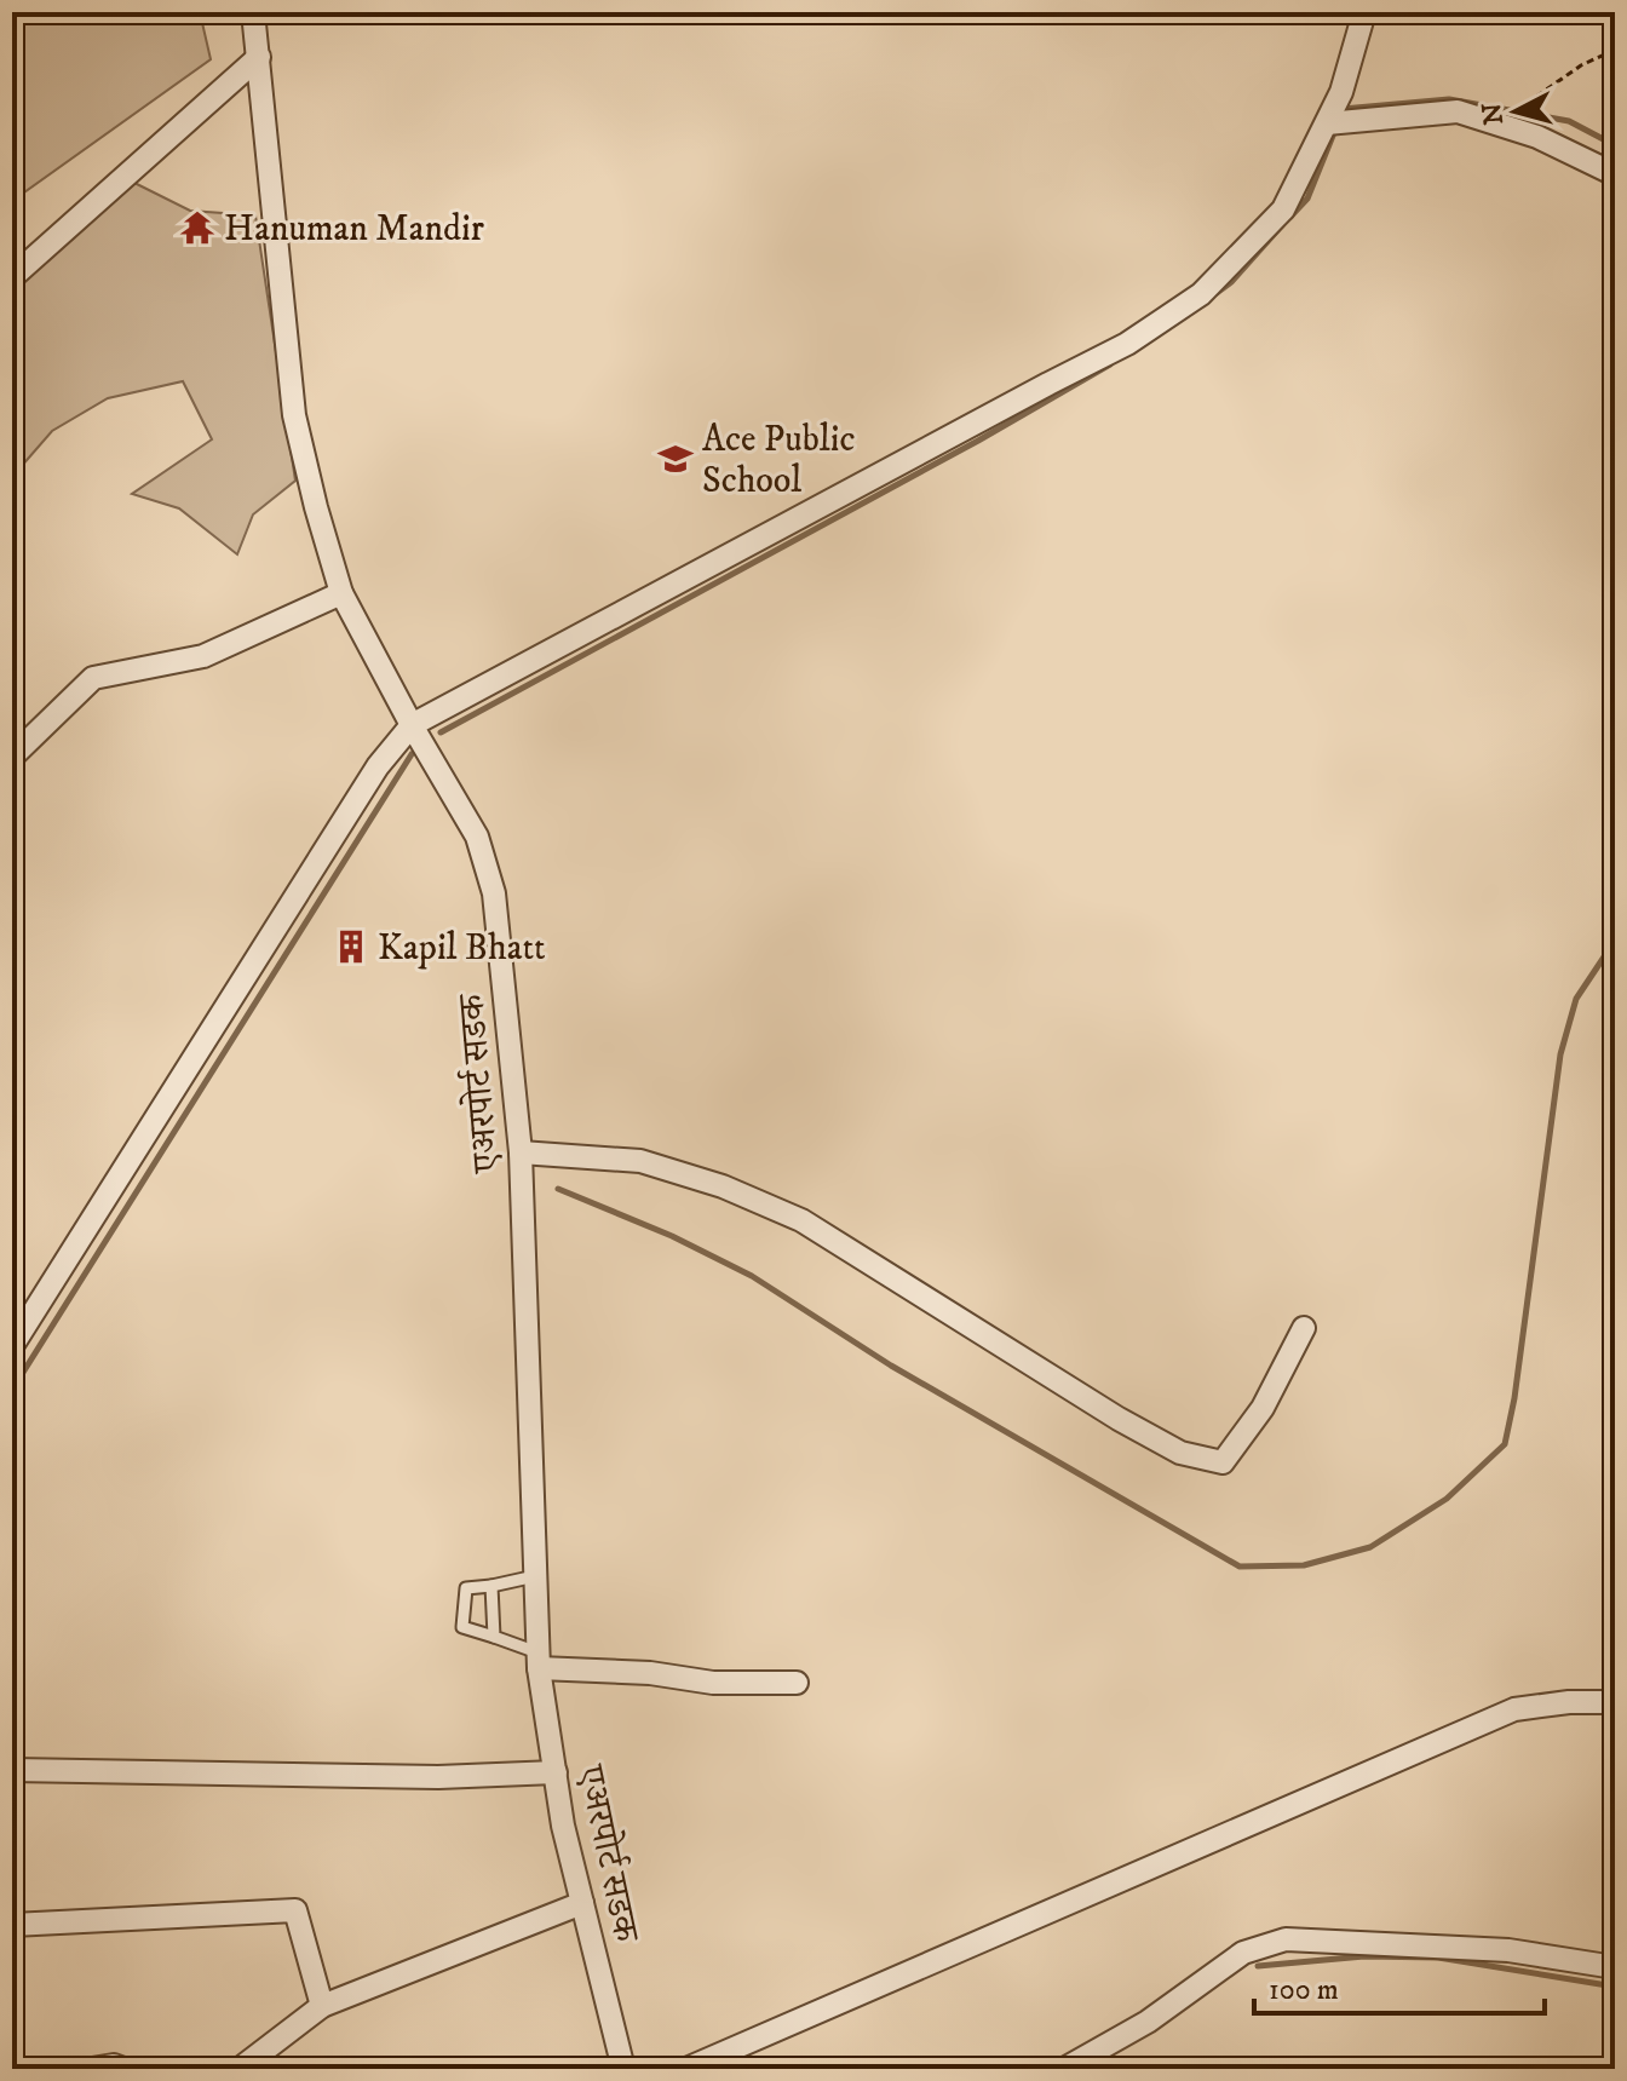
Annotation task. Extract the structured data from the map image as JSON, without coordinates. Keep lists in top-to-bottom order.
{
  "streets": {
    "street": ["एअरपोर्ट सडक"]
  },
  "places": {
    "temple": ["Hanuman Mandir"],
    "school or university": ["Ace Public School"],
    "building": ["Kapil Bhatt"]
  },
  "scale_bar": "100 m",
  "north": "left"
}
